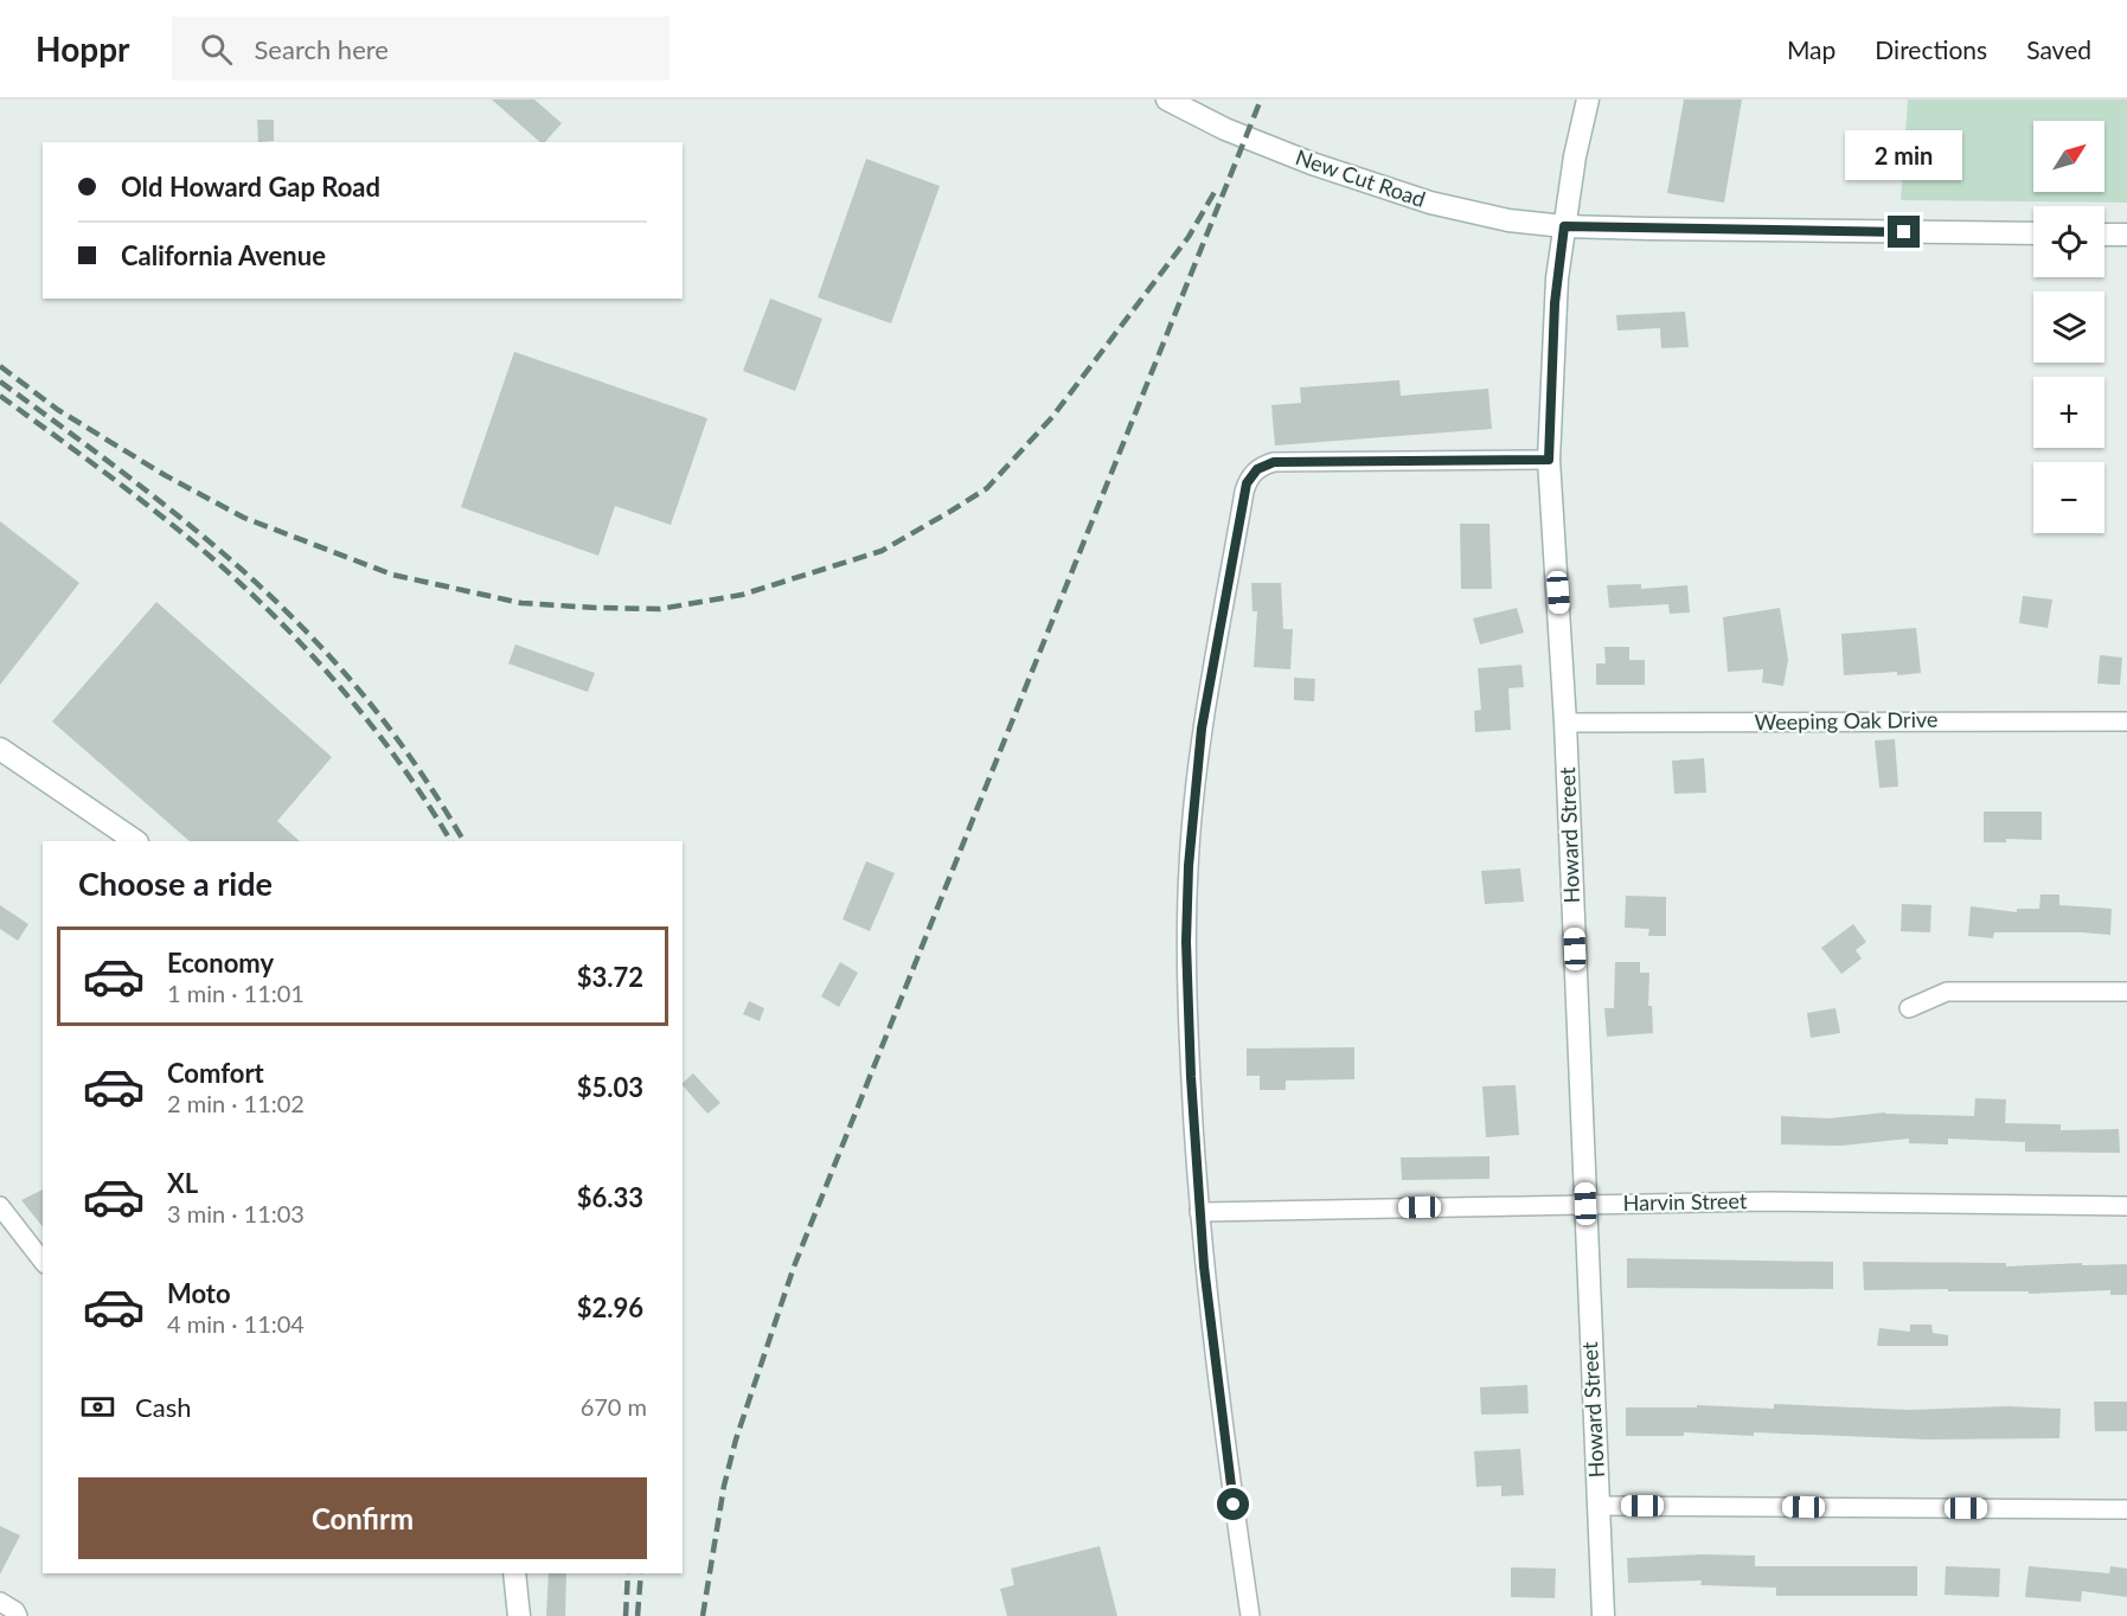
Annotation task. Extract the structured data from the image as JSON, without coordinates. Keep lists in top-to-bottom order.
{
  "streets": {
    "street": [
      "New Cut Road",
      "Weeping Oak Drive",
      "Howard Street",
      "Harvin Street"
    ]
  },
  "crossings": [
    ["New Cut Road", "Howard Street"],
    ["Weeping Oak Drive", "Howard Street"],
    ["Howard Street", "Harvin Street"]
  ],
  "north": "top right",
  "page": {
    "header": "Hoppr",
    "search": "Search here",
    "nav": ["Map", "Directions", "Saved"],
    "map_buttons": ["+", "−"],
    "bubble": "2 min",
    "banner": ["Old Howard Gap Road", "California Avenue"],
    "heading": "Choose a ride",
    "list": [
      {
        "name": "Economy",
        "note": "1 min · 11:01",
        "value": "$3.72"
      },
      {
        "name": "Comfort",
        "note": "2 min · 11:02",
        "value": "$5.03"
      },
      {
        "name": "XL",
        "note": "3 min · 11:03",
        "value": "$6.33"
      },
      {
        "name": "Moto",
        "note": "4 min · 11:04",
        "value": "$2.96"
      }
    ],
    "pay": ["Cash", "670 m"],
    "buttons": "Confirm"
  }
}
